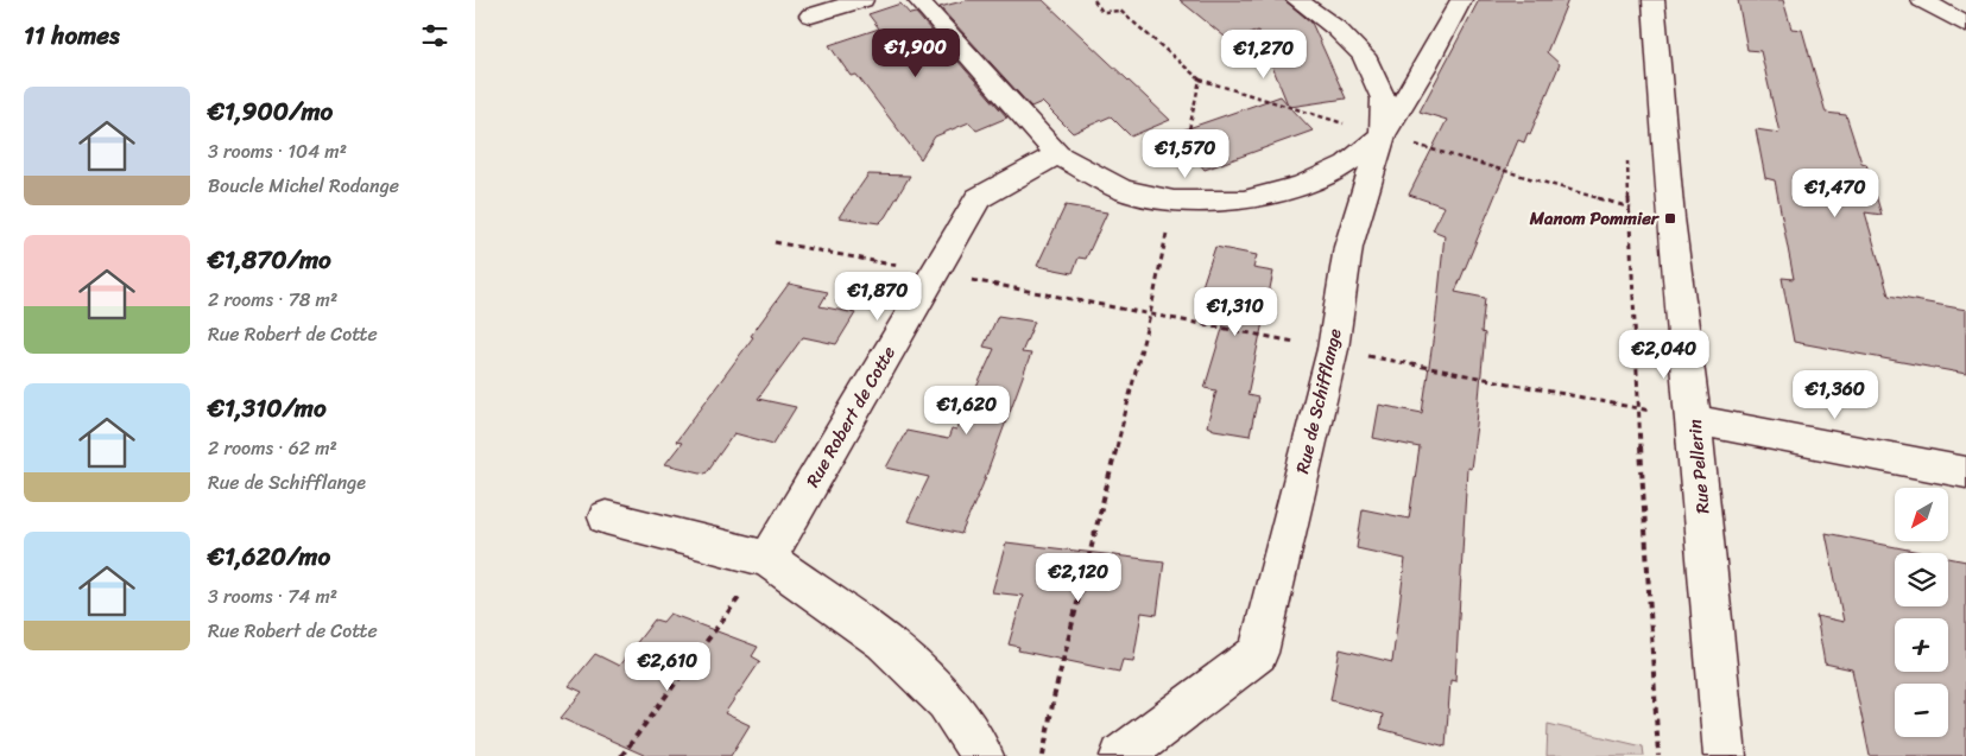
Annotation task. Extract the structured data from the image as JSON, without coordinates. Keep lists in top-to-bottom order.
{
  "streets": {
    "street": ["Rue de Schifflange", "Rue Robert de Cotte", "Rue Pellerin"]
  },
  "places": {
    "transit": ["Manom Pommier"]
  },
  "north": "bottom left",
  "page": {
    "heading": "11 homes",
    "price": [
      "€1,900",
      "€1,270",
      "€1,570",
      "€1,470",
      "€1,870",
      "€1,310",
      "€2,040",
      "€1,360",
      "€1,620",
      "€2,120",
      "€2,610"
    ],
    "list": [
      {
        "name": "€1,900/mo",
        "note": "3 rooms · 104 m² · Boucle Michel Rodange"
      },
      {
        "name": "€1,870/mo",
        "note": "2 rooms · 78 m² · Rue Robert de Cotte"
      },
      {
        "name": "€1,310/mo",
        "note": "2 rooms · 62 m² · Rue de Schifflange"
      },
      {
        "name": "€1,620/mo",
        "note": "3 rooms · 74 m² · Rue Robert de Cotte"
      }
    ],
    "map_buttons": ["+", "−"]
  }
}
